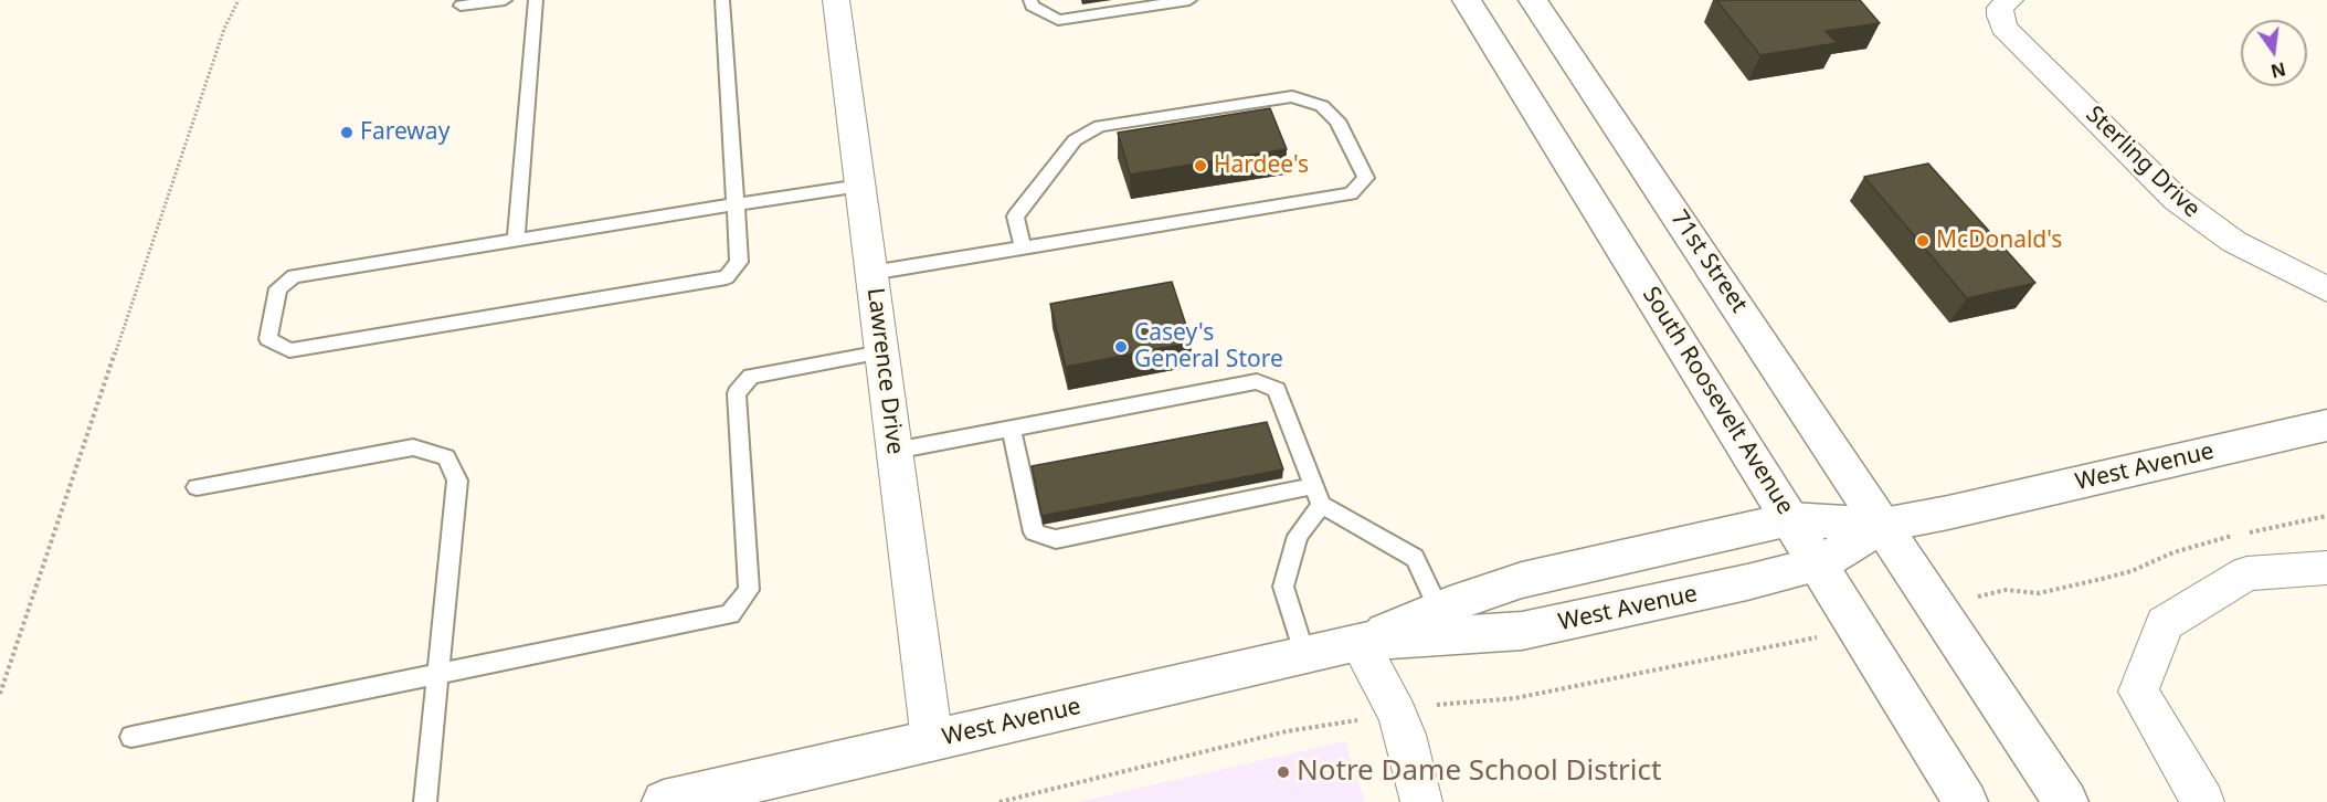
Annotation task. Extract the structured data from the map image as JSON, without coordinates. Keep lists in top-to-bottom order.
{
  "streets": {
    "main road": ["71st Street", "South Roosevelt Avenue", "West Avenue"],
    "street": ["Sterling Drive", "Lawrence Drive"]
  },
  "crossings": [
    ["71st Street", "West Avenue"],
    ["Lawrence Drive", "West Avenue"],
    ["South Roosevelt Avenue", "West Avenue"]
  ],
  "places": [
    "Fareway",
    "Hardee's",
    "McDonald's",
    "Casey's General Store",
    "Notre Dame School District"
  ],
  "north": "bottom"
}
